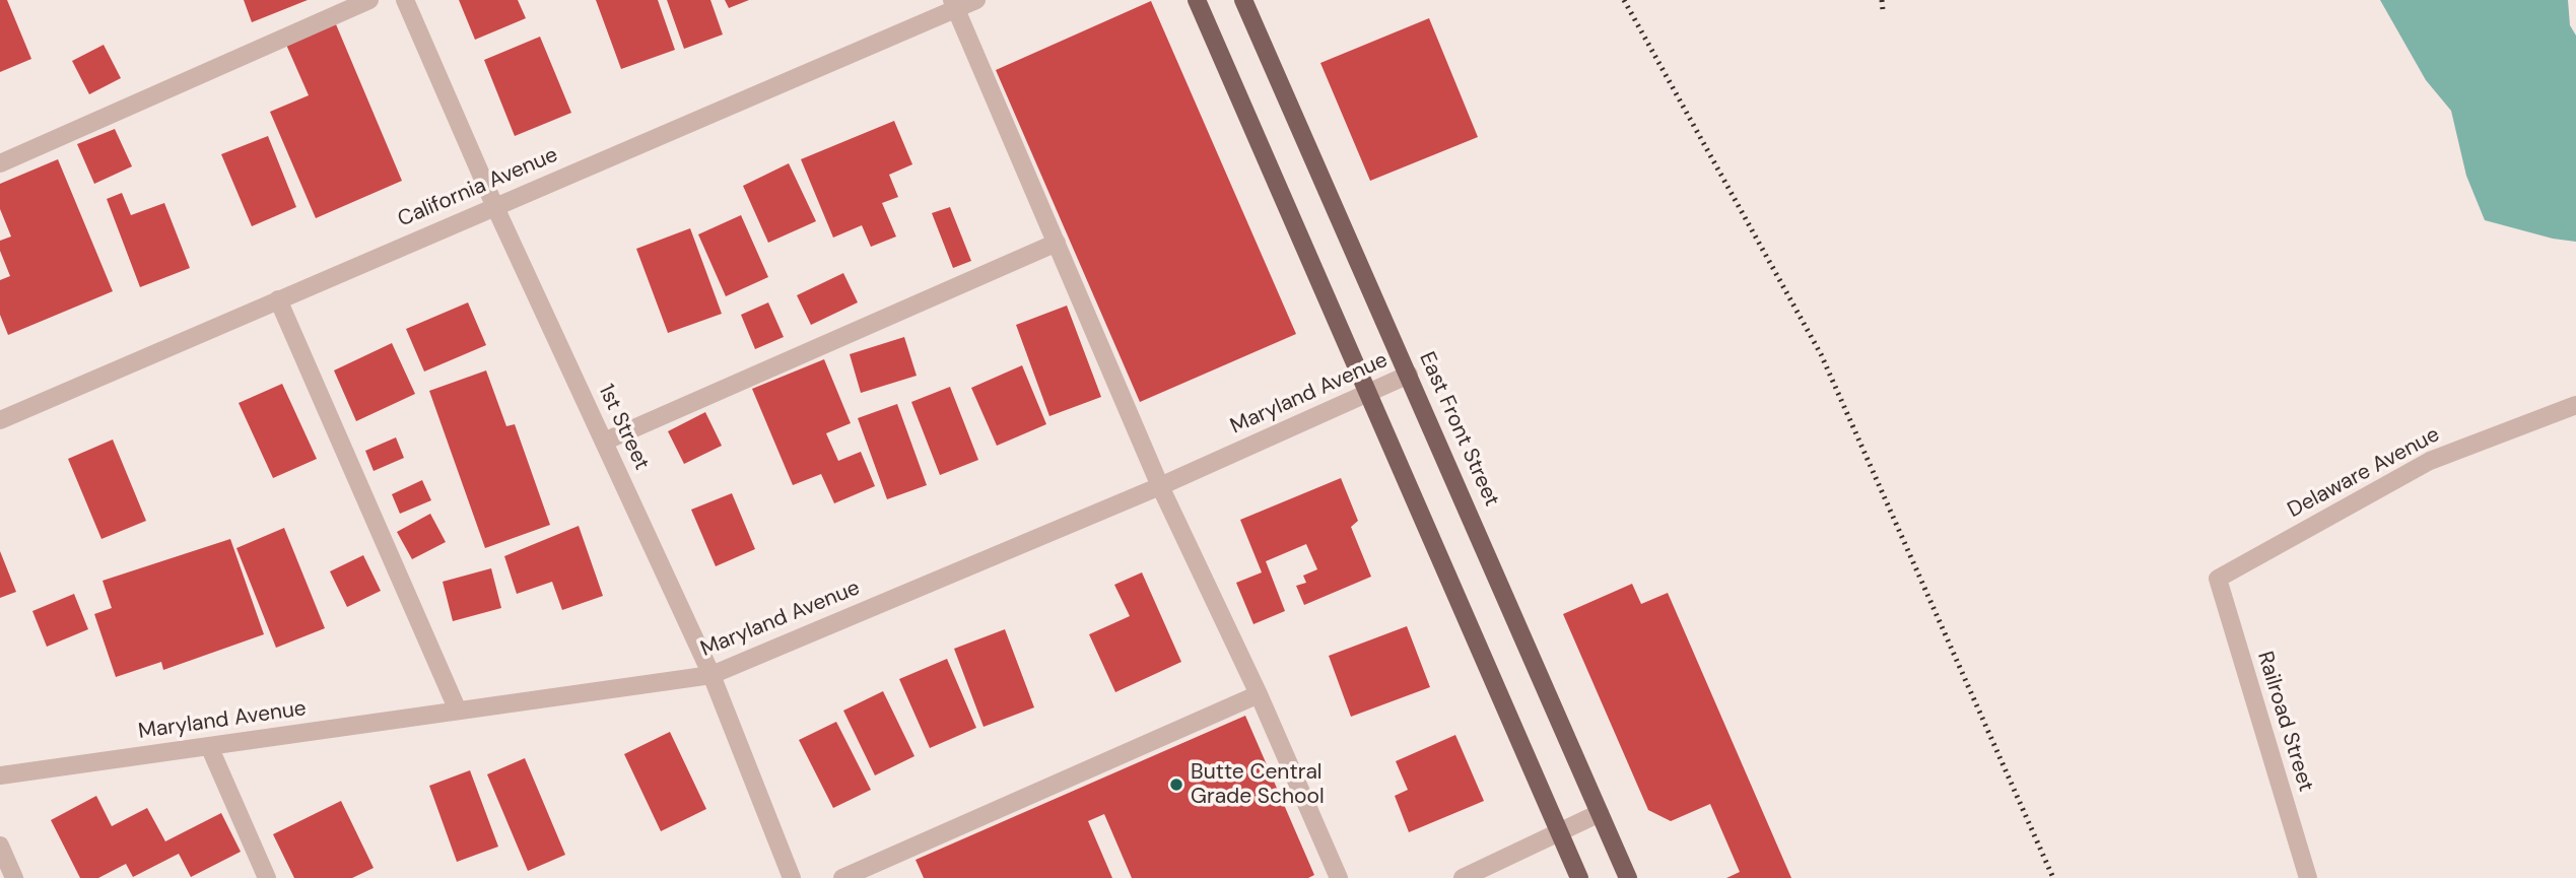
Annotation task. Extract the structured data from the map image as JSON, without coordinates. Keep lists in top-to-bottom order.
{
  "streets": {
    "main road": ["East Front Street"],
    "street": [
      "California Avenue",
      "Maryland Avenue",
      "1st Street",
      "Delaware Avenue",
      "Railroad Street"
    ]
  },
  "crossings": [
    ["California Avenue", "1st Street"],
    ["Maryland Avenue", "1st Street"],
    ["Maryland Avenue", "East Front Street"],
    ["Delaware Avenue", "Railroad Street"]
  ],
  "places": ["Butte Central Grade School"]
}
